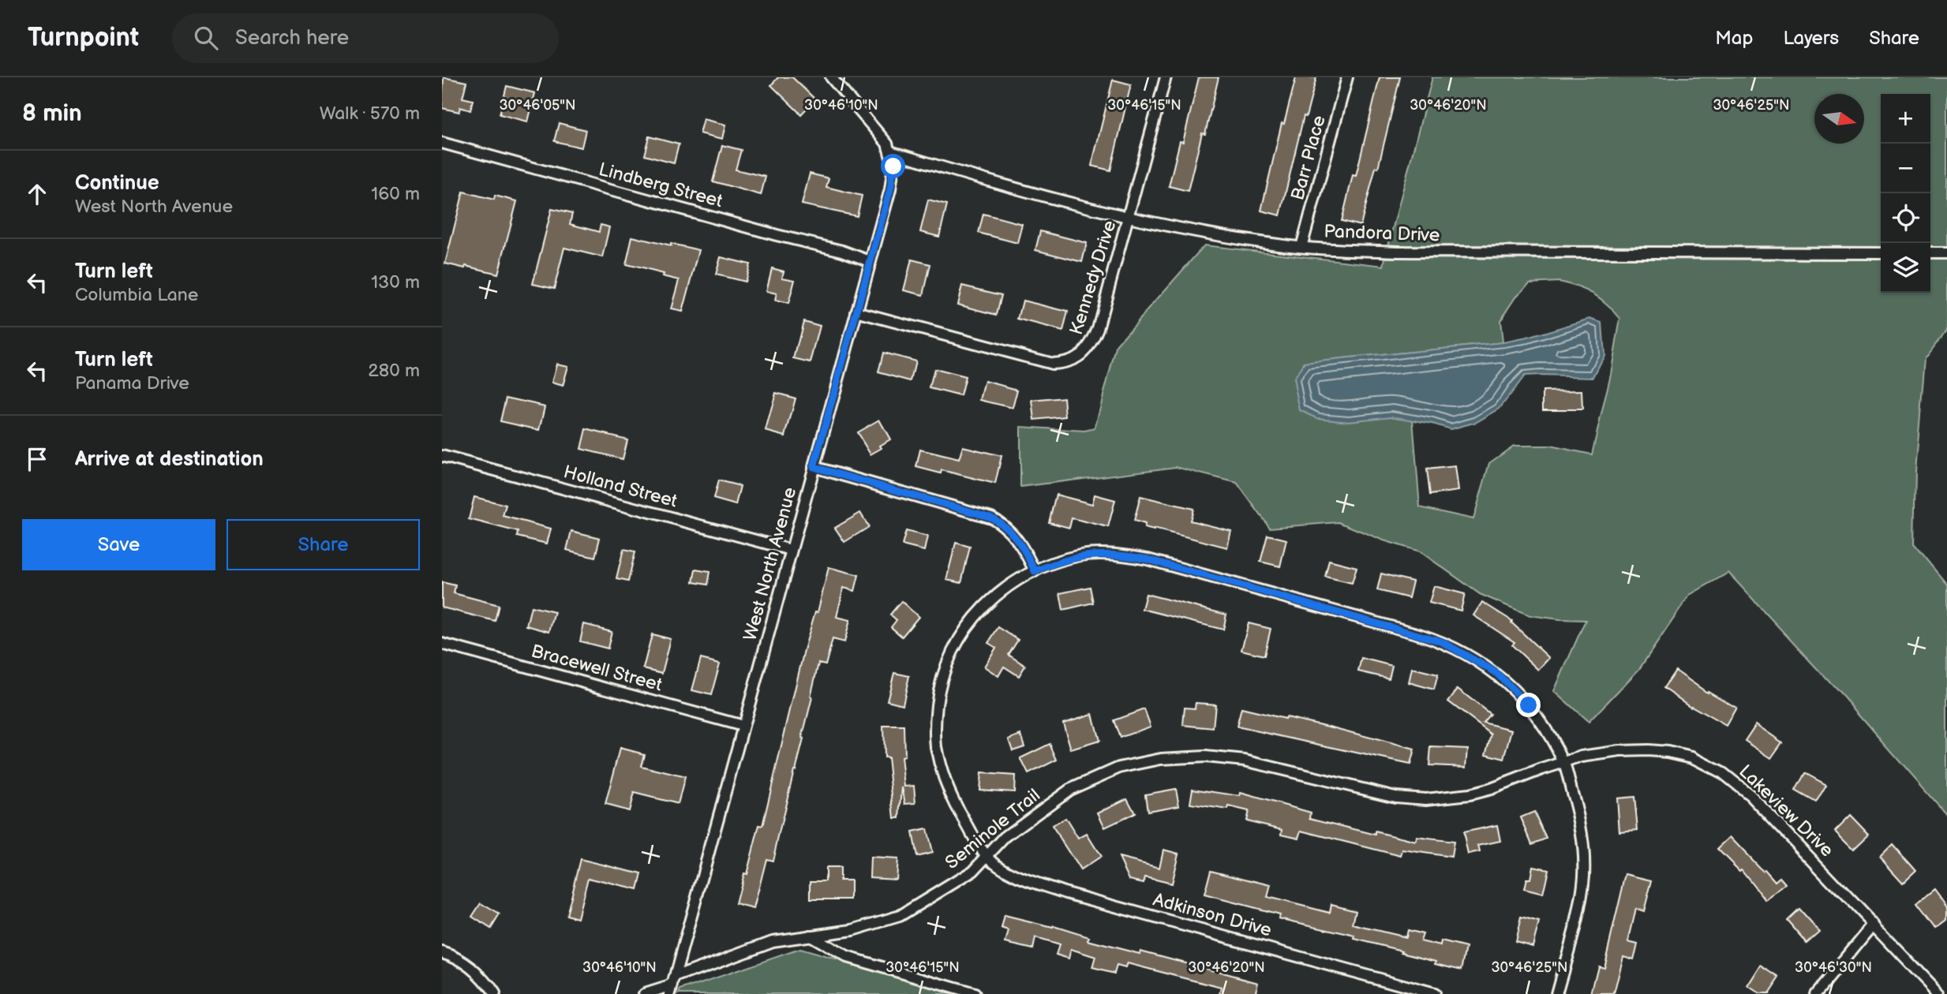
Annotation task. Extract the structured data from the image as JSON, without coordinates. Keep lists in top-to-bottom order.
{
  "streets": {
    "street": [
      "Barr Place",
      "Lindberg Street",
      "Pandora Drive",
      "Kennedy Drive",
      "Holland Street",
      "West North Avenue",
      "Bracewell Street",
      "Lakeview Drive",
      "Seminole Trail",
      "Adkinson Drive"
    ]
  },
  "crossings": [
    ["Barr Place", "Pandora Drive"],
    ["Lindberg Street", "West North Avenue"],
    ["Pandora Drive", "Kennedy Drive"],
    ["Pandora Drive", "West North Avenue"],
    ["Kennedy Drive", "West North Avenue"],
    ["Holland Street", "West North Avenue"],
    ["West North Avenue", "Bracewell Street"],
    ["West North Avenue", "Seminole Trail"],
    ["Lakeview Drive", "Seminole Trail"],
    ["Seminole Trail", "Adkinson Drive"]
  ],
  "north": "right",
  "page": {
    "header": "Turnpoint",
    "search": "Search here",
    "nav": ["Map", "Layers", "Share"],
    "heading": ["8 min", "Walk · 570 m"],
    "map_buttons": ["+", "−"],
    "list": [
      ["Continue", "West North Avenue", "160 m"],
      ["Turn left", "Columbia Lane", "130 m"],
      ["Turn left", "Panama Drive", "280 m"],
      "Arrive at destination"
    ],
    "buttons": ["Save", "Share"]
  },
  "coordinates": [
    "30°46'05\"N",
    "30°46'10\"N",
    "30°46'15\"N",
    "30°46'20\"N",
    "30°46'25\"N",
    "30°46'30\"N"
  ]
}
